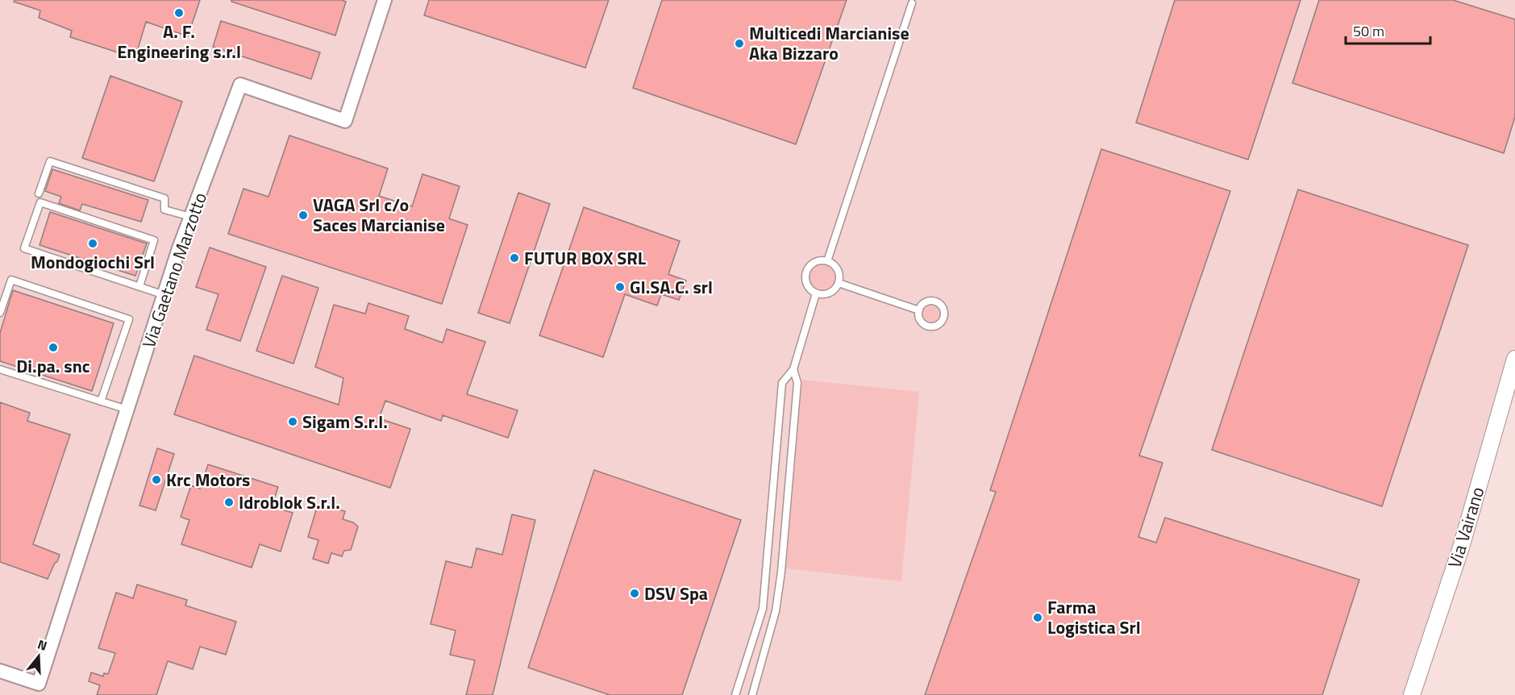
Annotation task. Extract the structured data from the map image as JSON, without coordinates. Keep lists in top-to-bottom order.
{
  "streets": {
    "street": ["Via Gaetano Marzotto", "Via Vairano"]
  },
  "places": [
    "A. F. Engineering s.r.l",
    "Multicedi Marcianise Aka Bizzaro",
    "VAGA Srl c/o Saces Marcianise",
    "Mondogiochi Srl",
    "FUTUR BOX SRL",
    "GI.SA.C. srl",
    "Di.pa. snc",
    "Sigam S.r.l.",
    "Krc Motors",
    "Idroblok S.r.l.",
    "DSV Spa",
    "Farma Logistica Srl"
  ],
  "scale_bar": "50 m",
  "north": "top"
}
